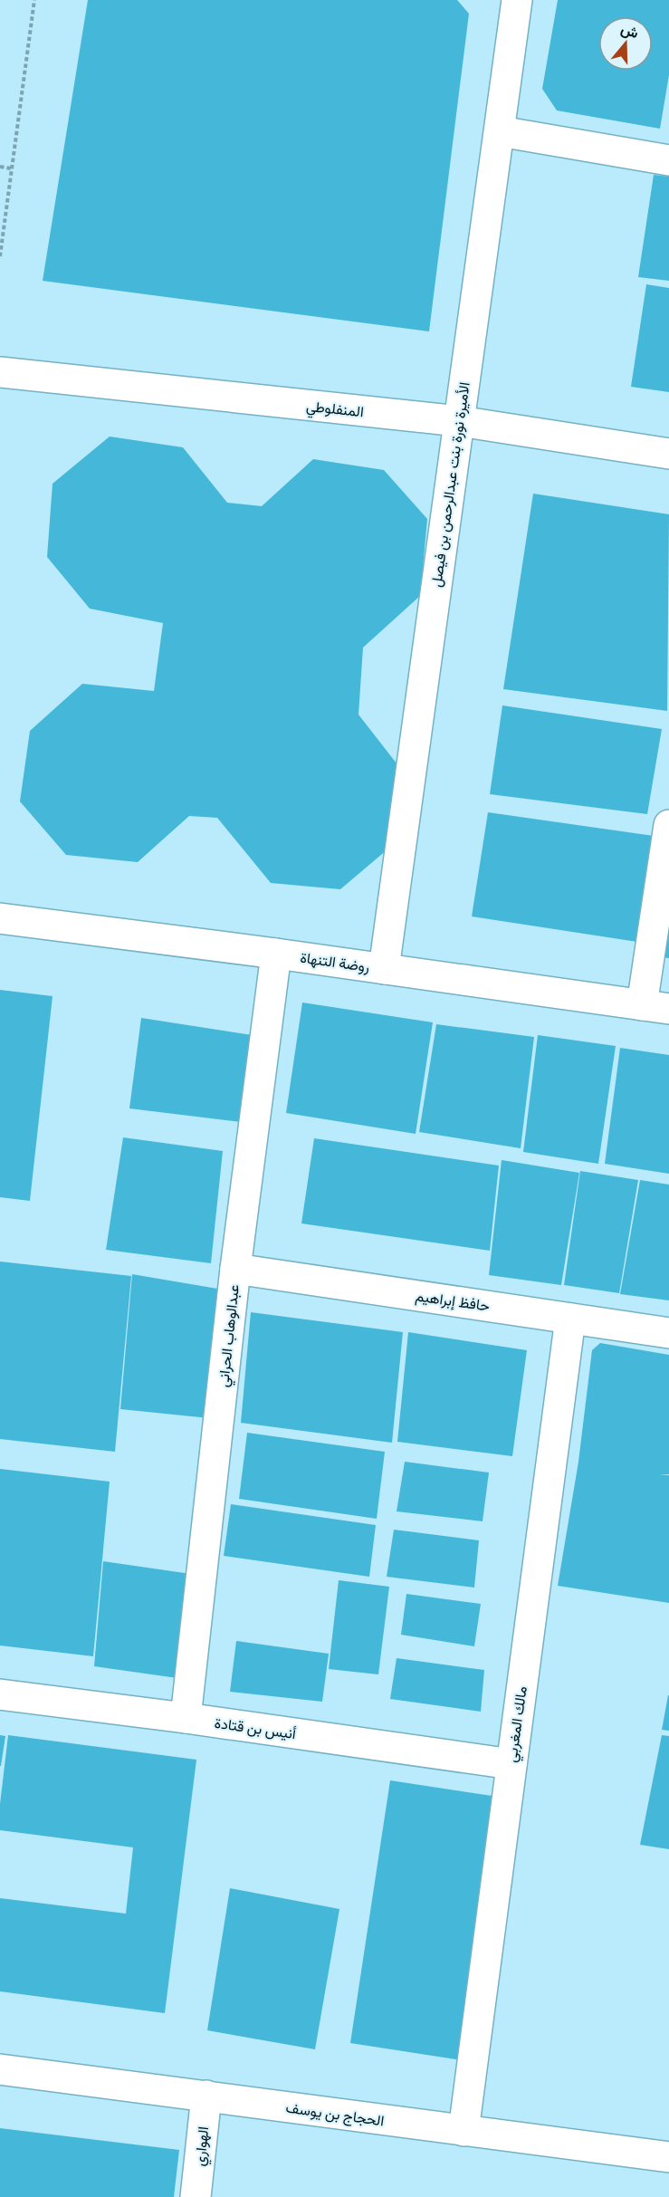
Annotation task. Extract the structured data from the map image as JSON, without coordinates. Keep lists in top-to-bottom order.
{
  "streets": {
    "street": [
      "المنفلوطي",
      "الأميرة نورة بنت عبدالرحمن بن فيصل",
      "روضة التنهاة",
      "حافظ إبراهيم",
      "عبدالوهاب الحراني",
      "مالك المغربي",
      "أنيس بن قتادة",
      "الحجاج بن يوسف",
      "الهواري"
    ]
  },
  "crossings": [
    ["المنفلوطي", "الأميرة نورة بنت عبدالرحمن بن فيصل"],
    ["الأميرة نورة بنت عبدالرحمن بن فيصل", "روضة التنهاة"],
    ["روضة التنهاة", "عبدالوهاب الحراني"],
    ["حافظ إبراهيم", "عبدالوهاب الحراني"],
    ["حافظ إبراهيم", "مالك المغربي"],
    ["عبدالوهاب الحراني", "أنيس بن قتادة"],
    ["مالك المغربي", "أنيس بن قتادة"],
    ["مالك المغربي", "الحجاج بن يوسف"],
    ["الحجاج بن يوسف", "الهواري"]
  ],
  "north": "top"
}
